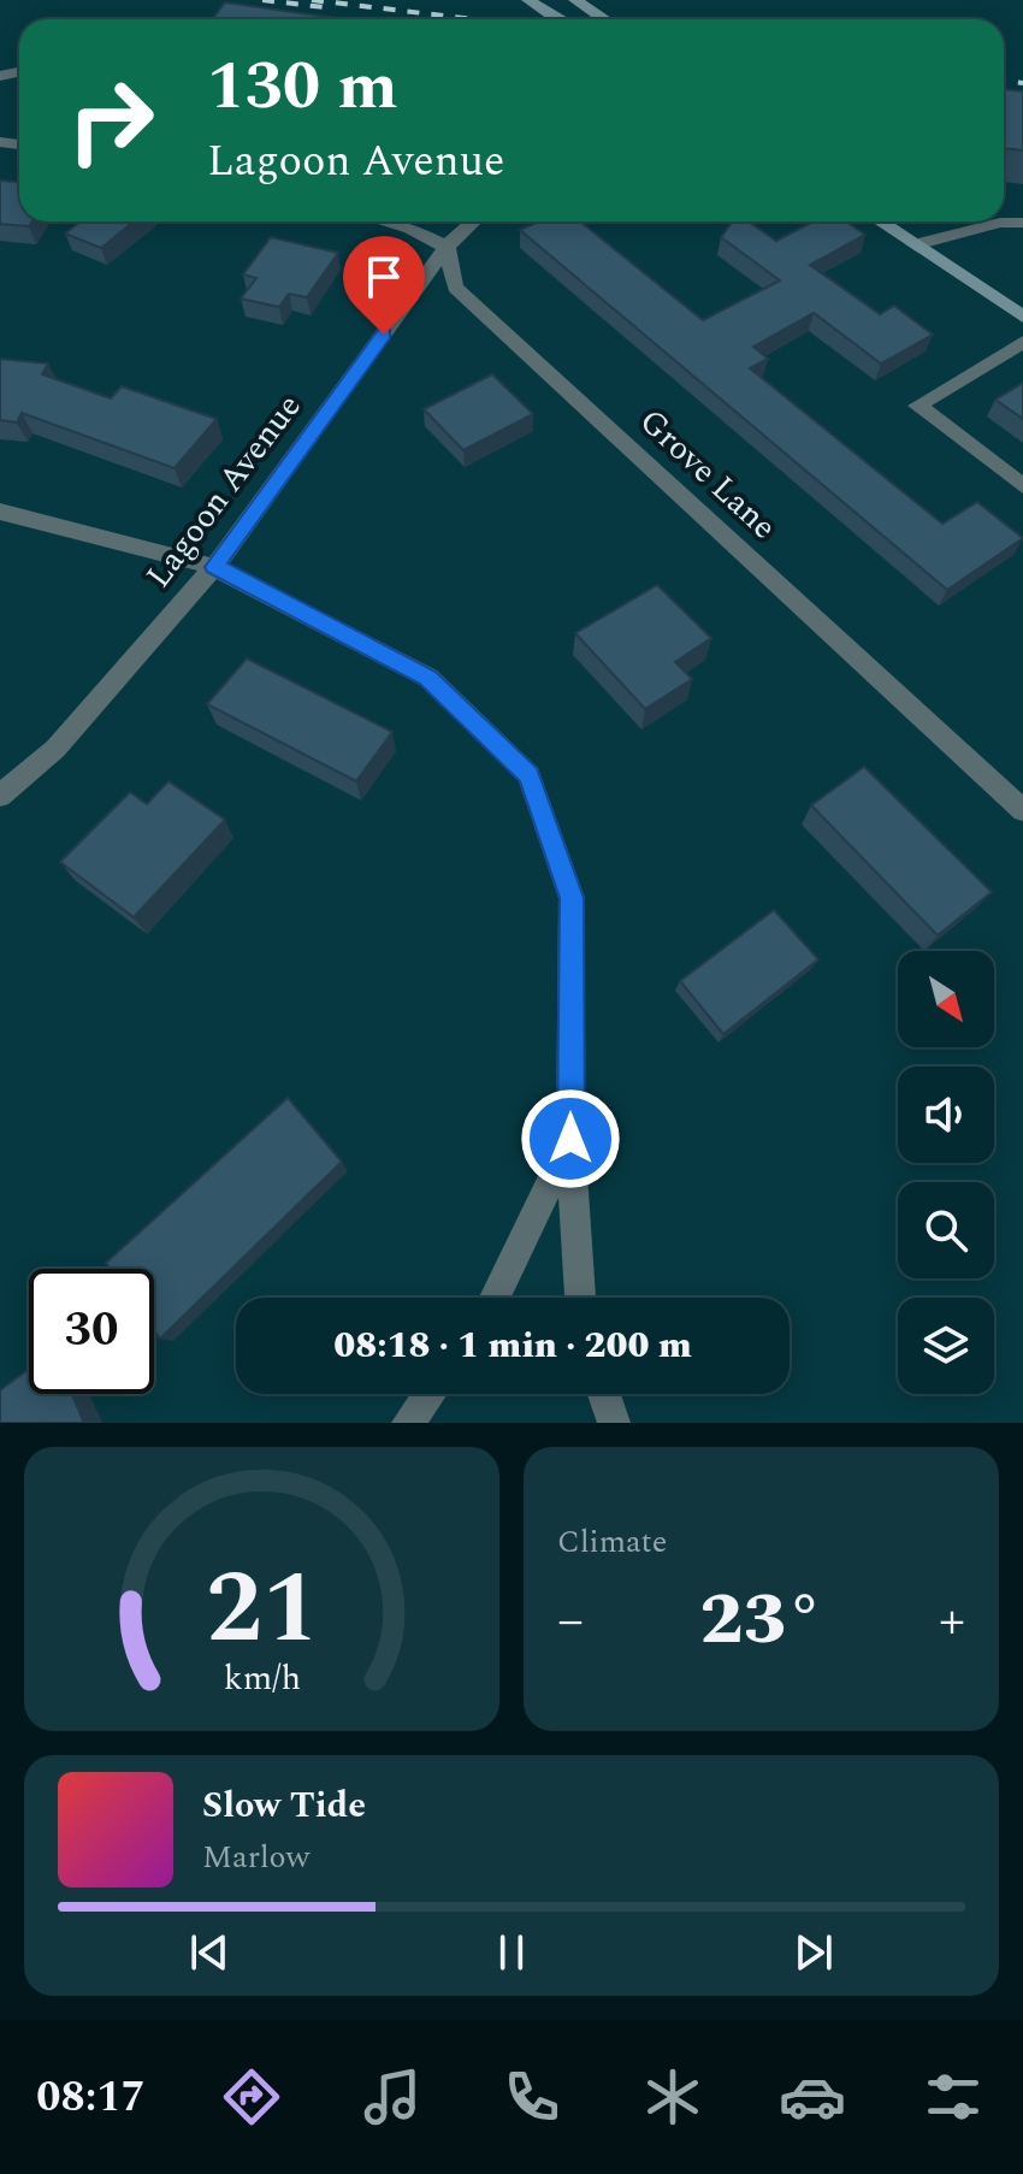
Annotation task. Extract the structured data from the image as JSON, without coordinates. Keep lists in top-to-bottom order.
{
  "streets": {
    "street": ["Grove Lane", "Lagoon Avenue"]
  },
  "crossings": [
    ["Grove Lane", "Lagoon Avenue"]
  ],
  "north": "bottom right",
  "page": {
    "turn": ["130 m", "Lagoon Avenue"],
    "limit": "30",
    "trip": "08:18 · 1 min · 200 m",
    "tile": "Climate",
    "heat": ["−", "23°", "+"],
    "song": ["Slow Tide", "Marlow"],
    "tabs": "08:17",
    "gauge": ["21", "km/h"]
  }
}
